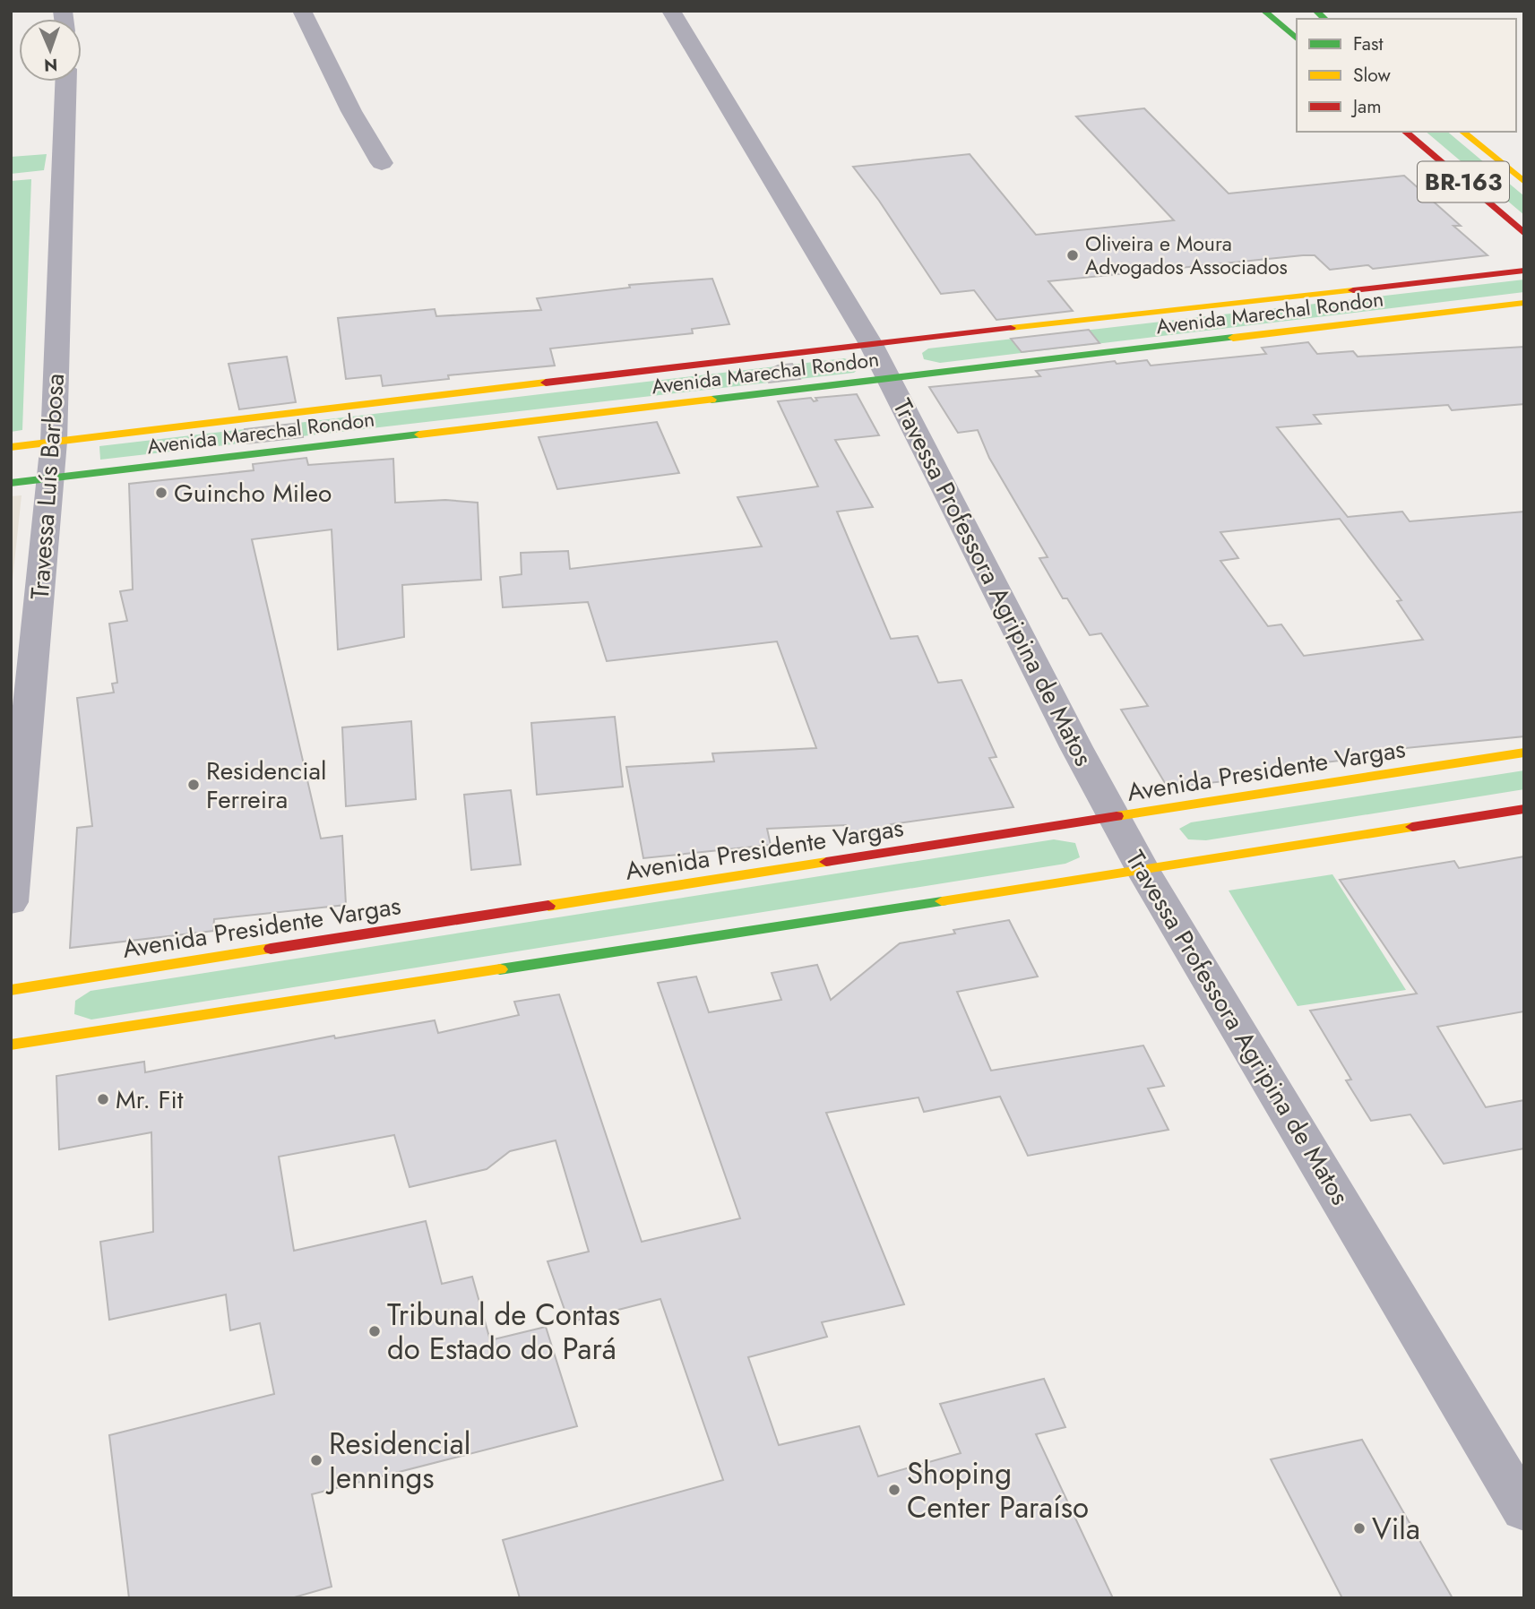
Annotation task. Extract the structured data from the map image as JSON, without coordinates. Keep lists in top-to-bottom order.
{
  "streets": {
    "main road": ["BR-163", "Avenida Marechal Rondon", "Avenida Presidente Vargas"],
    "street": ["Travessa Luís Barbosa", "Travessa Professora Agripina de Matos"]
  },
  "crossings": [
    ["Avenida Marechal Rondon", "Travessa Luís Barbosa"],
    ["Avenida Marechal Rondon", "Travessa Professora Agripina de Matos"],
    ["Travessa Professora Agripina de Matos", "Avenida Presidente Vargas"]
  ],
  "places": [
    "Oliveira e Moura Advogados Associados",
    "Guincho Mileo",
    "Residencial Ferreira",
    "Mr. Fit",
    "Tribunal de Contas do Estado do Pará",
    "Residencial Jennings",
    "Shoping Center Paraíso",
    "Vila"
  ],
  "legend": ["Fast", "Slow", "Jam"],
  "north": "bottom"
}
